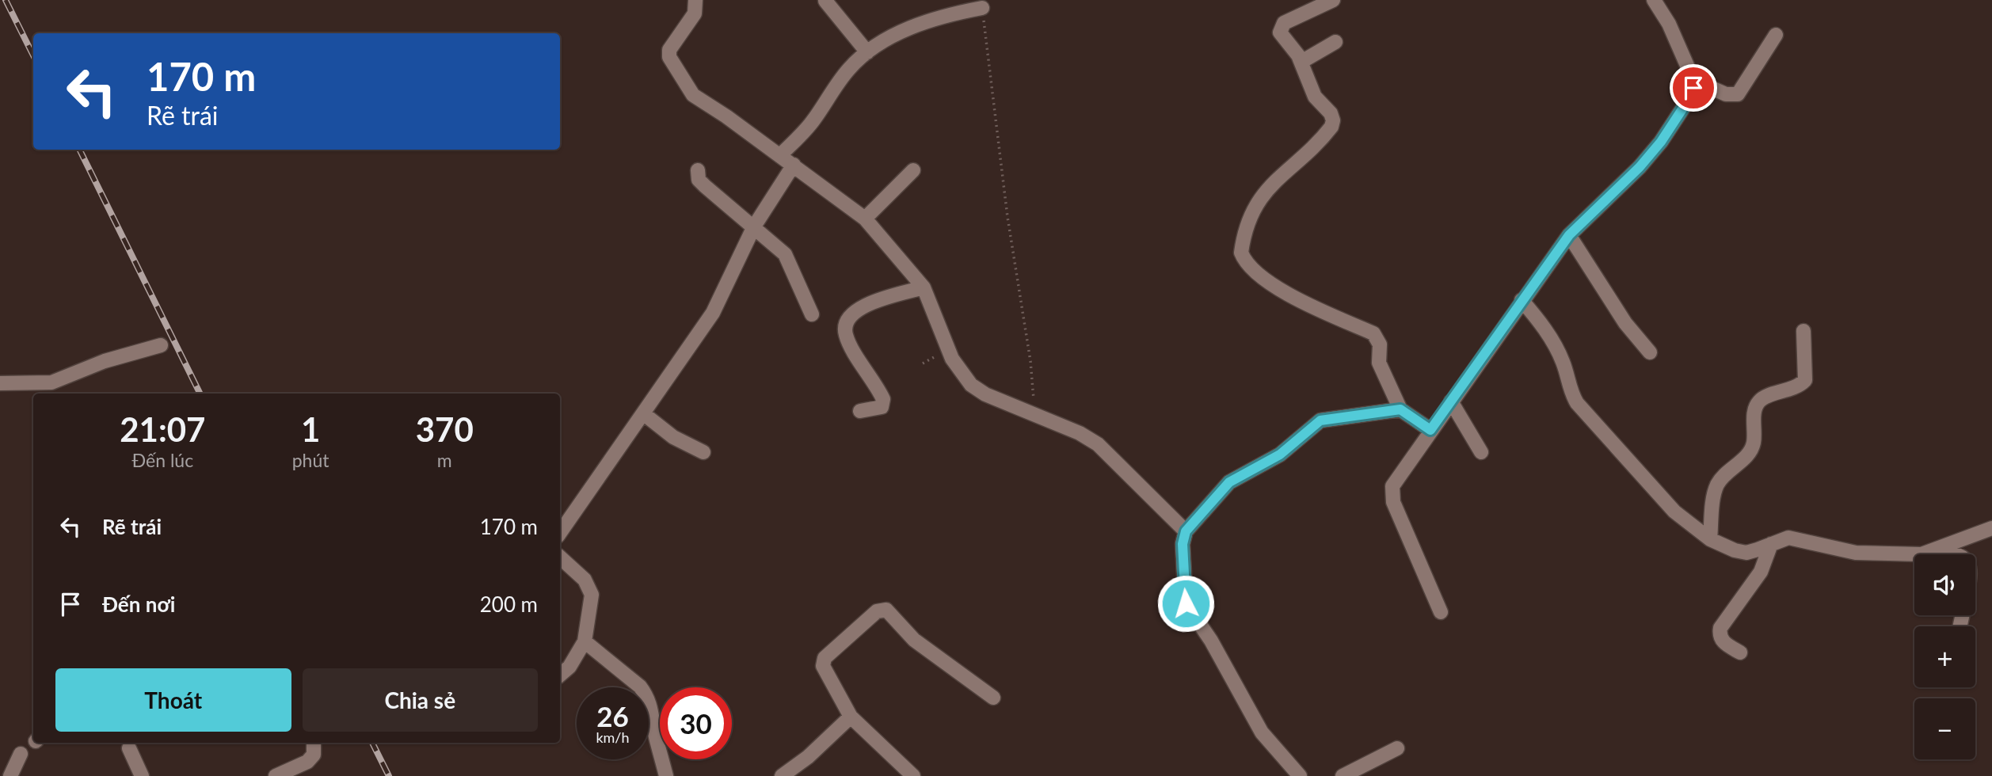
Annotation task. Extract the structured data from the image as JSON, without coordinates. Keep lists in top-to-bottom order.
{
  "page": {
    "turn": ["170 m", "Rẽ trái"],
    "eta": [
      "21:07",
      "Đến lúc",
      "1",
      "phút",
      "370",
      "m"
    ],
    "list": [
      {
        "name": "Rẽ trái",
        "value": "170 m"
      },
      {
        "name": "Đến nơi",
        "value": "200 m"
      }
    ],
    "map_buttons": ["+", "−"],
    "buttons": ["Thoát", "Chia sẻ"],
    "speed": "26 km/h",
    "limit": "30"
  }
}
